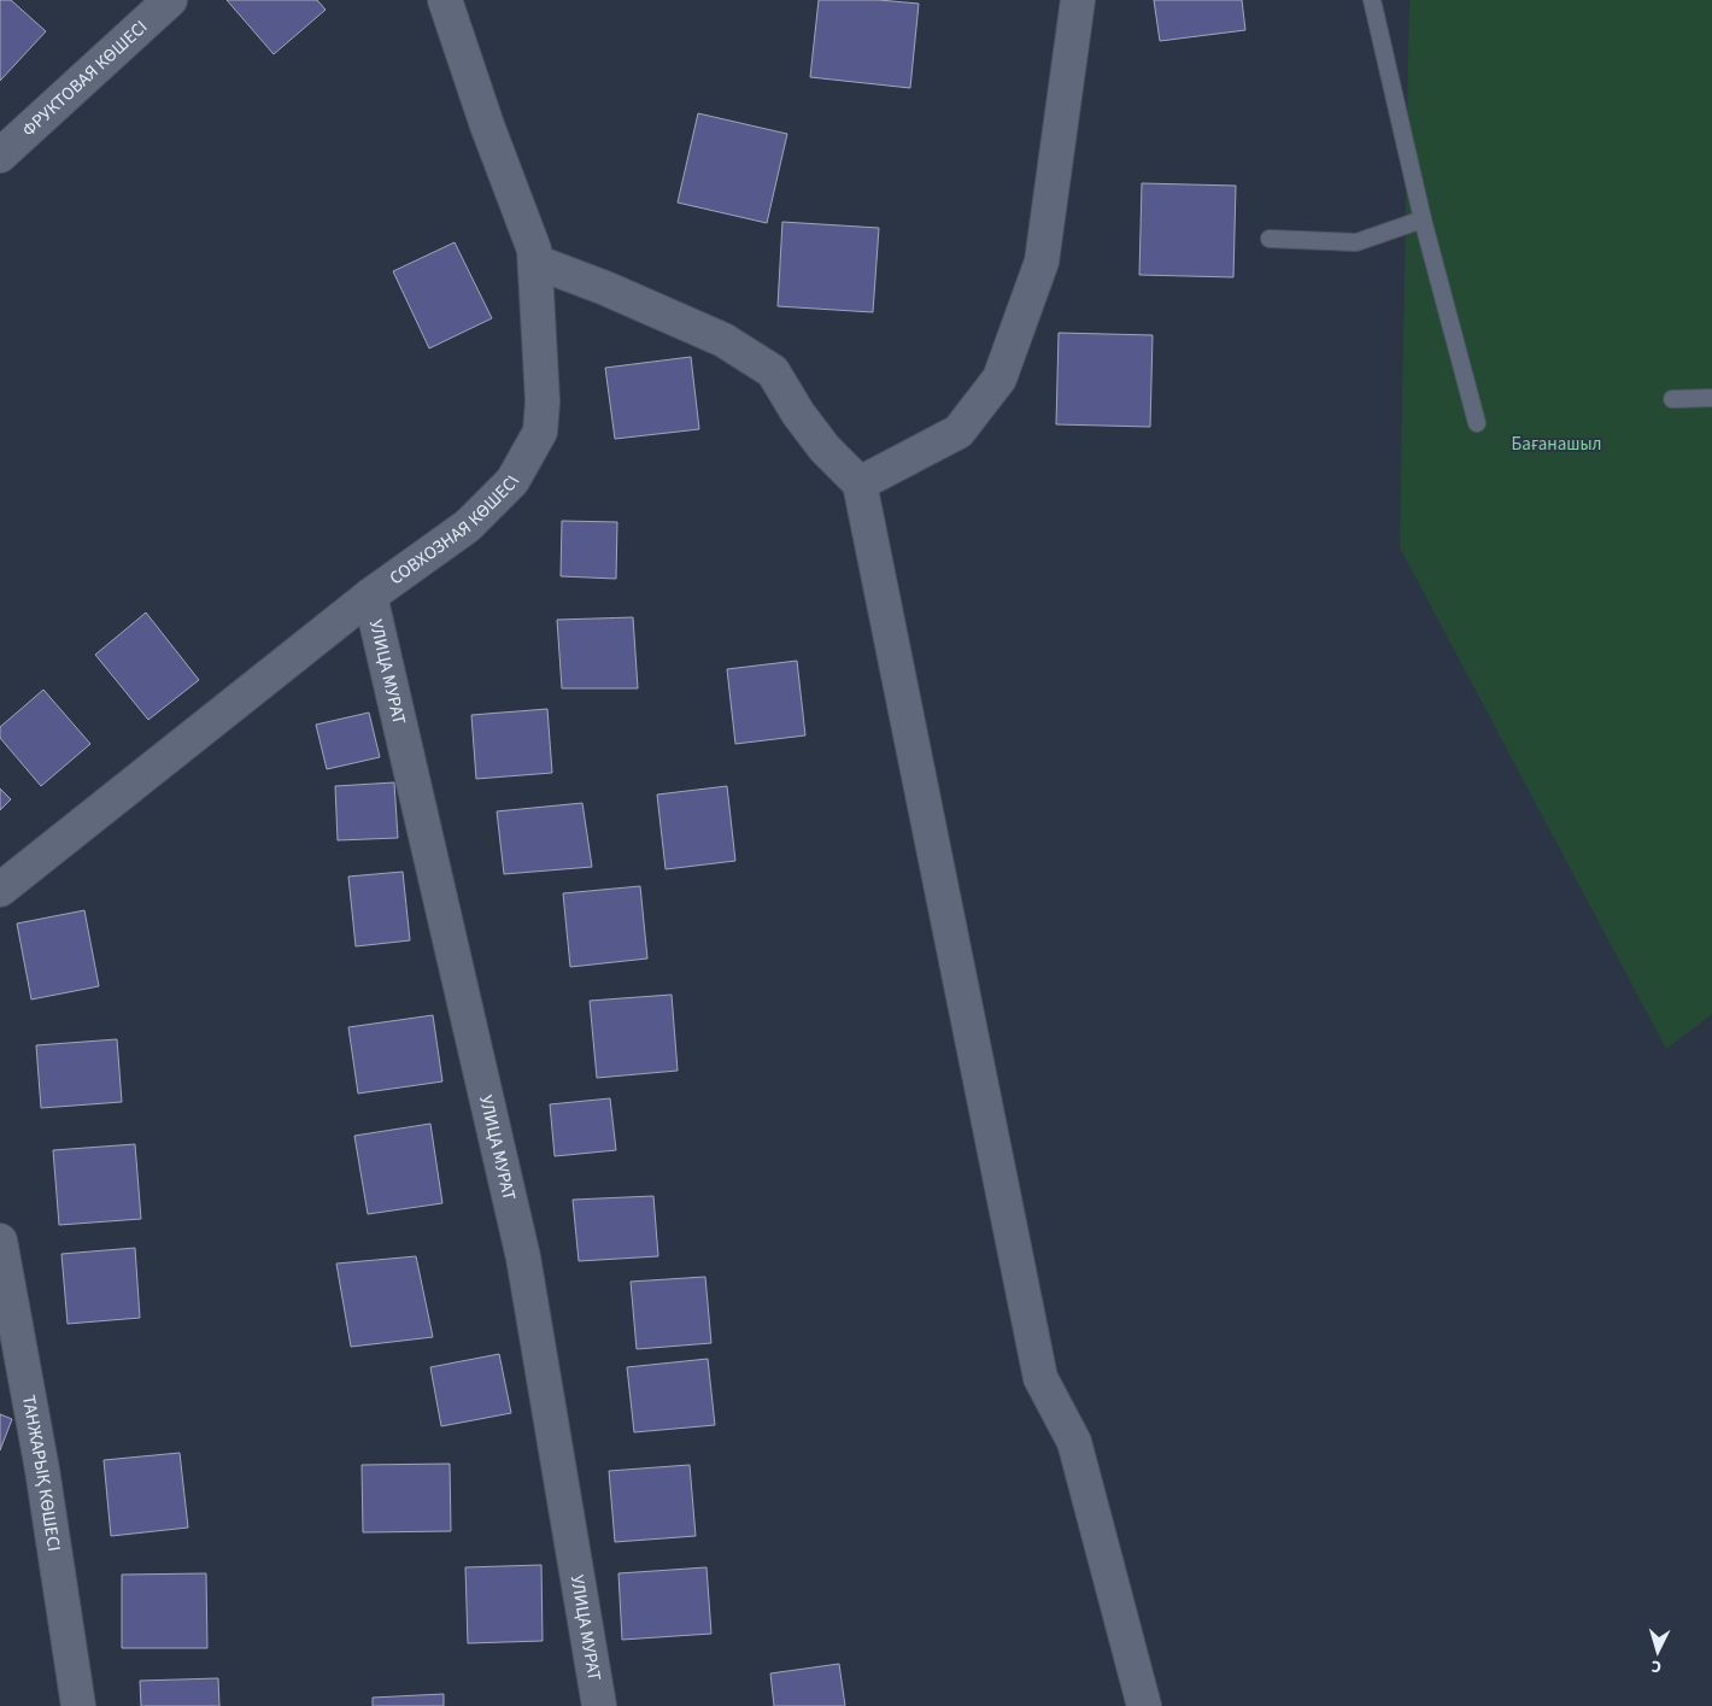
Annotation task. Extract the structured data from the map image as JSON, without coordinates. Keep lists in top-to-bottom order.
{
  "streets": {
    "street": [
      "ФРУКТОВАЯ КӨШЕСІ",
      "СОВХОЗНАЯ КӨШЕСІ",
      "УЛИЦА МУРАТ",
      "ТАНЖАРЫҚ КӨШЕСІ"
    ]
  },
  "crossings": [
    ["СОВХОЗНАЯ КӨШЕСІ", "УЛИЦА МУРАТ"]
  ],
  "parks": ["Бағанашыл"],
  "north": "bottom"
}
